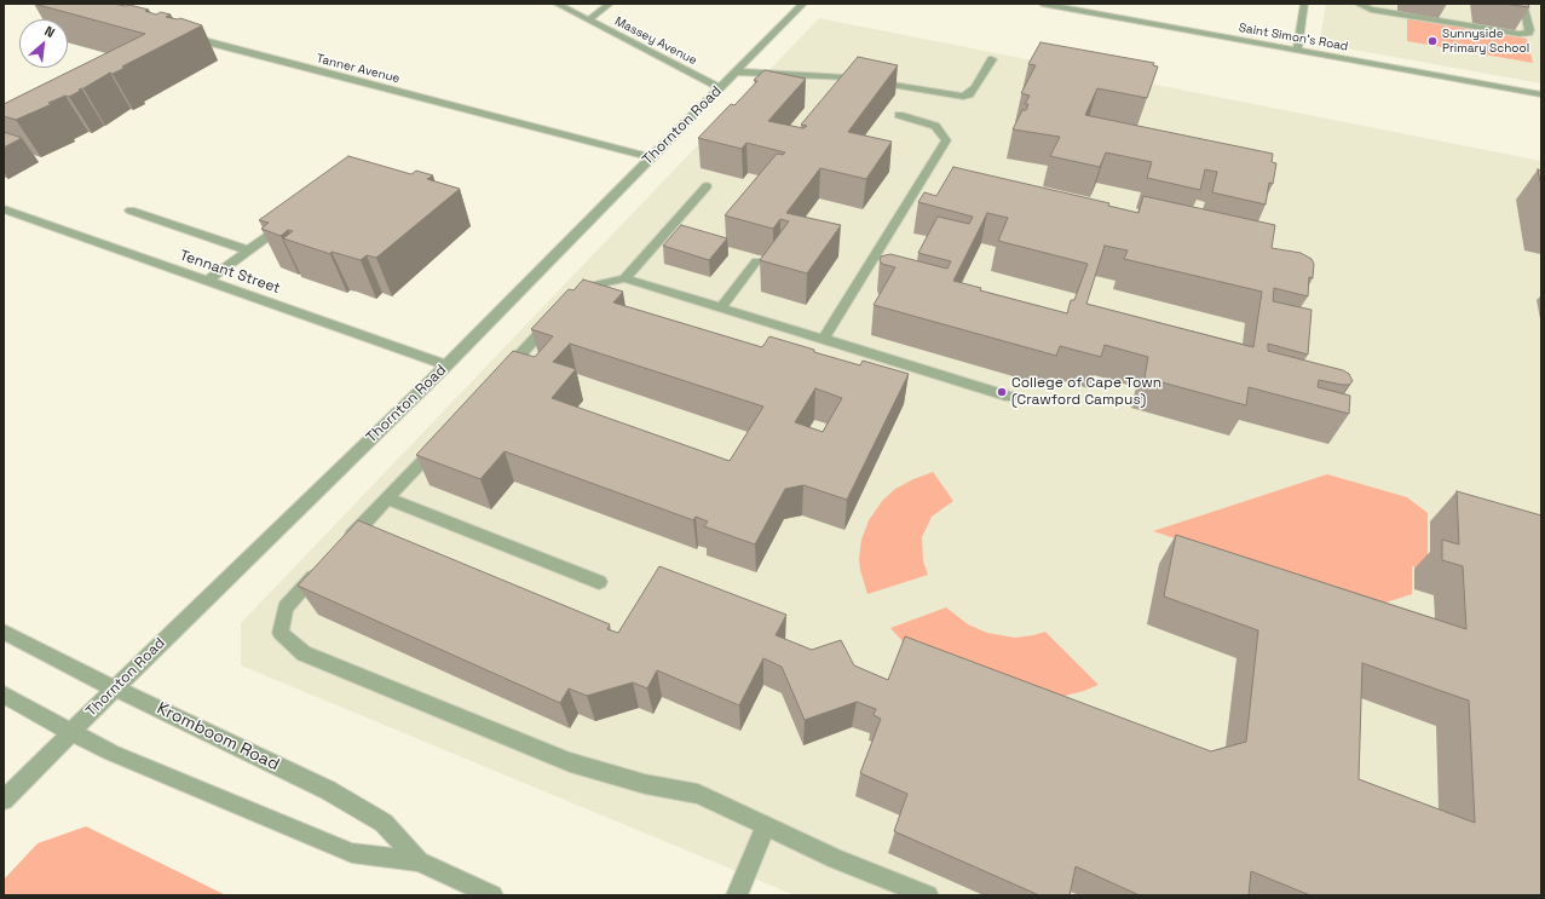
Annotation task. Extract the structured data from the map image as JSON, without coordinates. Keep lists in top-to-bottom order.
{
  "streets": {
    "street": [
      "Saint Simon's Road",
      "Massey Avenue",
      "Tanner Avenue",
      "Thornton Road",
      "Tennant Street",
      "Kromboom Road"
    ]
  },
  "crossings": [
    ["Massey Avenue", "Thornton Road"],
    ["Tanner Avenue", "Thornton Road"],
    ["Thornton Road", "Tennant Street"],
    ["Thornton Road", "Kromboom Road"]
  ],
  "places": ["Sunnyside Primary School", "College of Cape Town (Crawford Campus)"],
  "north": "top right"
}
